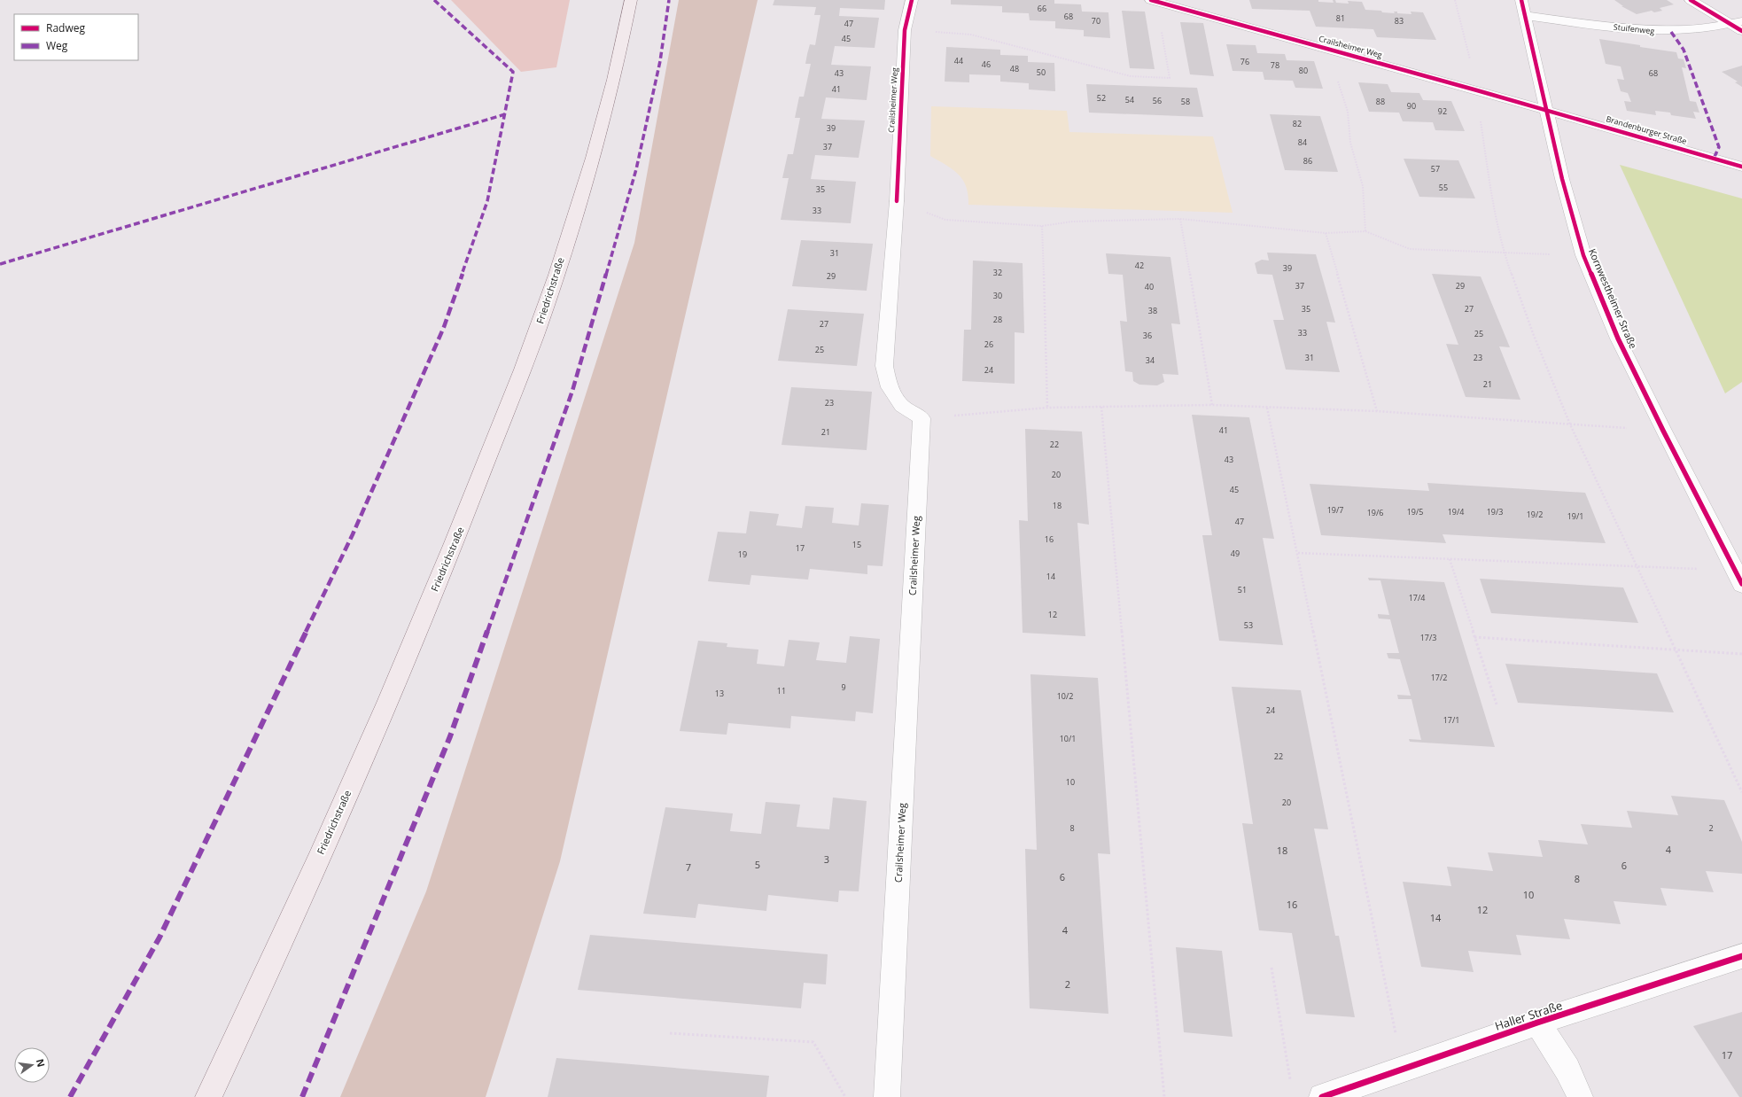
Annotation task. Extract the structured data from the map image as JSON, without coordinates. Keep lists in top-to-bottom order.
{
  "streets": {
    "main road": ["Friedrichstraße"],
    "street": [
      "Stuifenweg",
      "Crailsheimer Weg",
      "Brandenburger Straße",
      "Kornwestheimer Straße",
      "Haller Straße"
    ]
  },
  "crossings": [
    ["Stuifenweg", "Kornwestheimer Straße"],
    ["Crailsheimer Weg", "Brandenburger Straße"],
    ["Crailsheimer Weg", "Kornwestheimer Straße"],
    ["Brandenburger Straße", "Kornwestheimer Straße"]
  ],
  "house_numbers": [
    "66",
    "68",
    "81",
    "70",
    "83",
    "47",
    "45",
    "44",
    "76",
    "46",
    "78",
    "48",
    "80",
    "50",
    "43",
    "68",
    "41",
    "52",
    "54",
    "56",
    "58",
    "88",
    "90",
    "92",
    "82",
    "39",
    "84",
    "37",
    "86",
    "57",
    "55",
    "35",
    "33",
    "31",
    "42",
    "39",
    "32",
    "29",
    "37",
    "29",
    "40",
    "30",
    "35",
    "27",
    "38",
    "28",
    "27",
    "33",
    "25",
    "36",
    "26",
    "25",
    "31",
    "23",
    "34",
    "24",
    "21",
    "23",
    "41",
    "21",
    "22",
    "43",
    "20",
    "45",
    "18",
    "19/7",
    "19/5",
    "19/4",
    "19/3",
    "19/6",
    "19/2",
    "19/1",
    "47",
    "16",
    "15",
    "17",
    "49",
    "19",
    "14",
    "51",
    "17/4",
    "12",
    "53",
    "17/3",
    "17/2",
    "9",
    "11",
    "13",
    "10/2",
    "24",
    "17/1",
    "10/1",
    "22",
    "10",
    "20",
    "8",
    "2",
    "4",
    "18",
    "3",
    "5",
    "6",
    "7",
    "6",
    "8",
    "10",
    "16",
    "12",
    "14",
    "4",
    "2",
    "17"
  ],
  "legend": ["Radweg", "Weg"],
  "north": "right"
}
